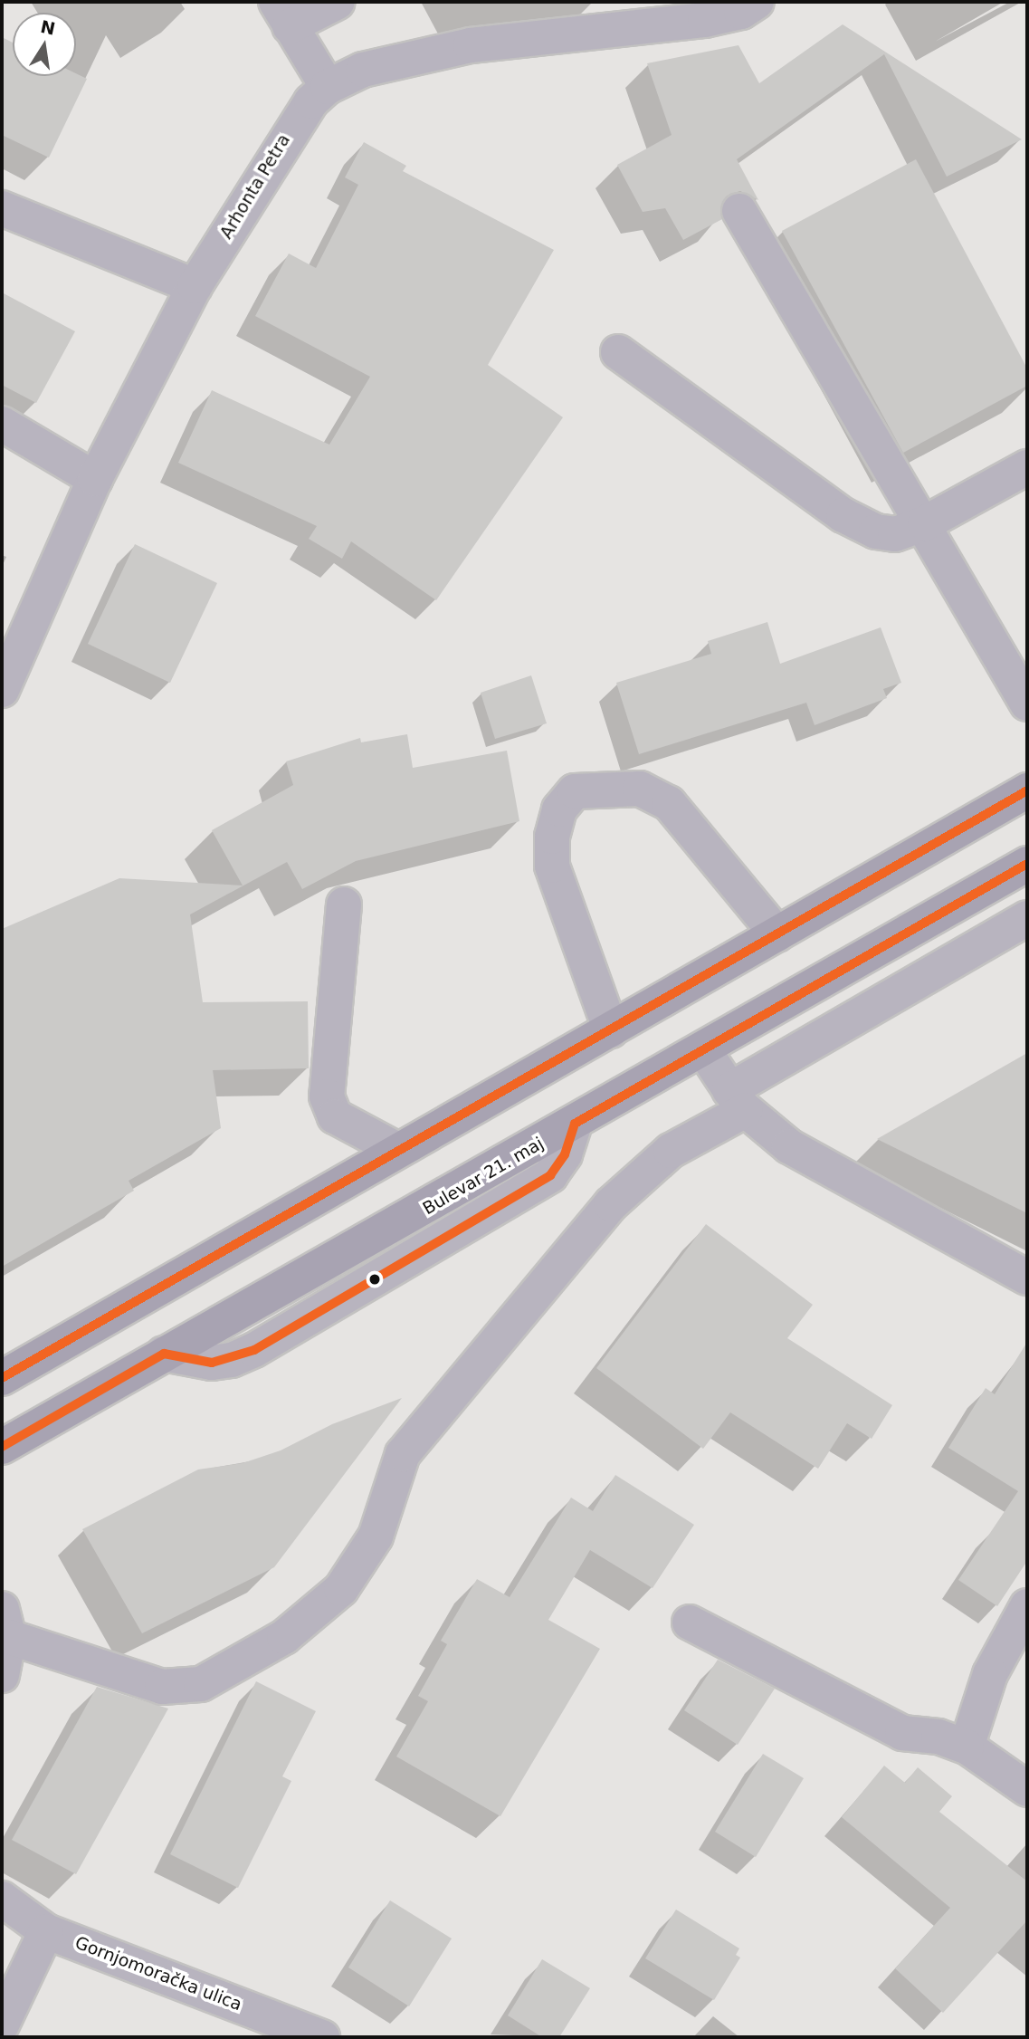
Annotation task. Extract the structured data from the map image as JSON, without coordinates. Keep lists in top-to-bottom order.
{
  "streets": {
    "main road": ["Bulevar 21. maj"],
    "street": ["Arhonta Petra", "Gornjomoračka ulica"]
  },
  "north": "top"
}
